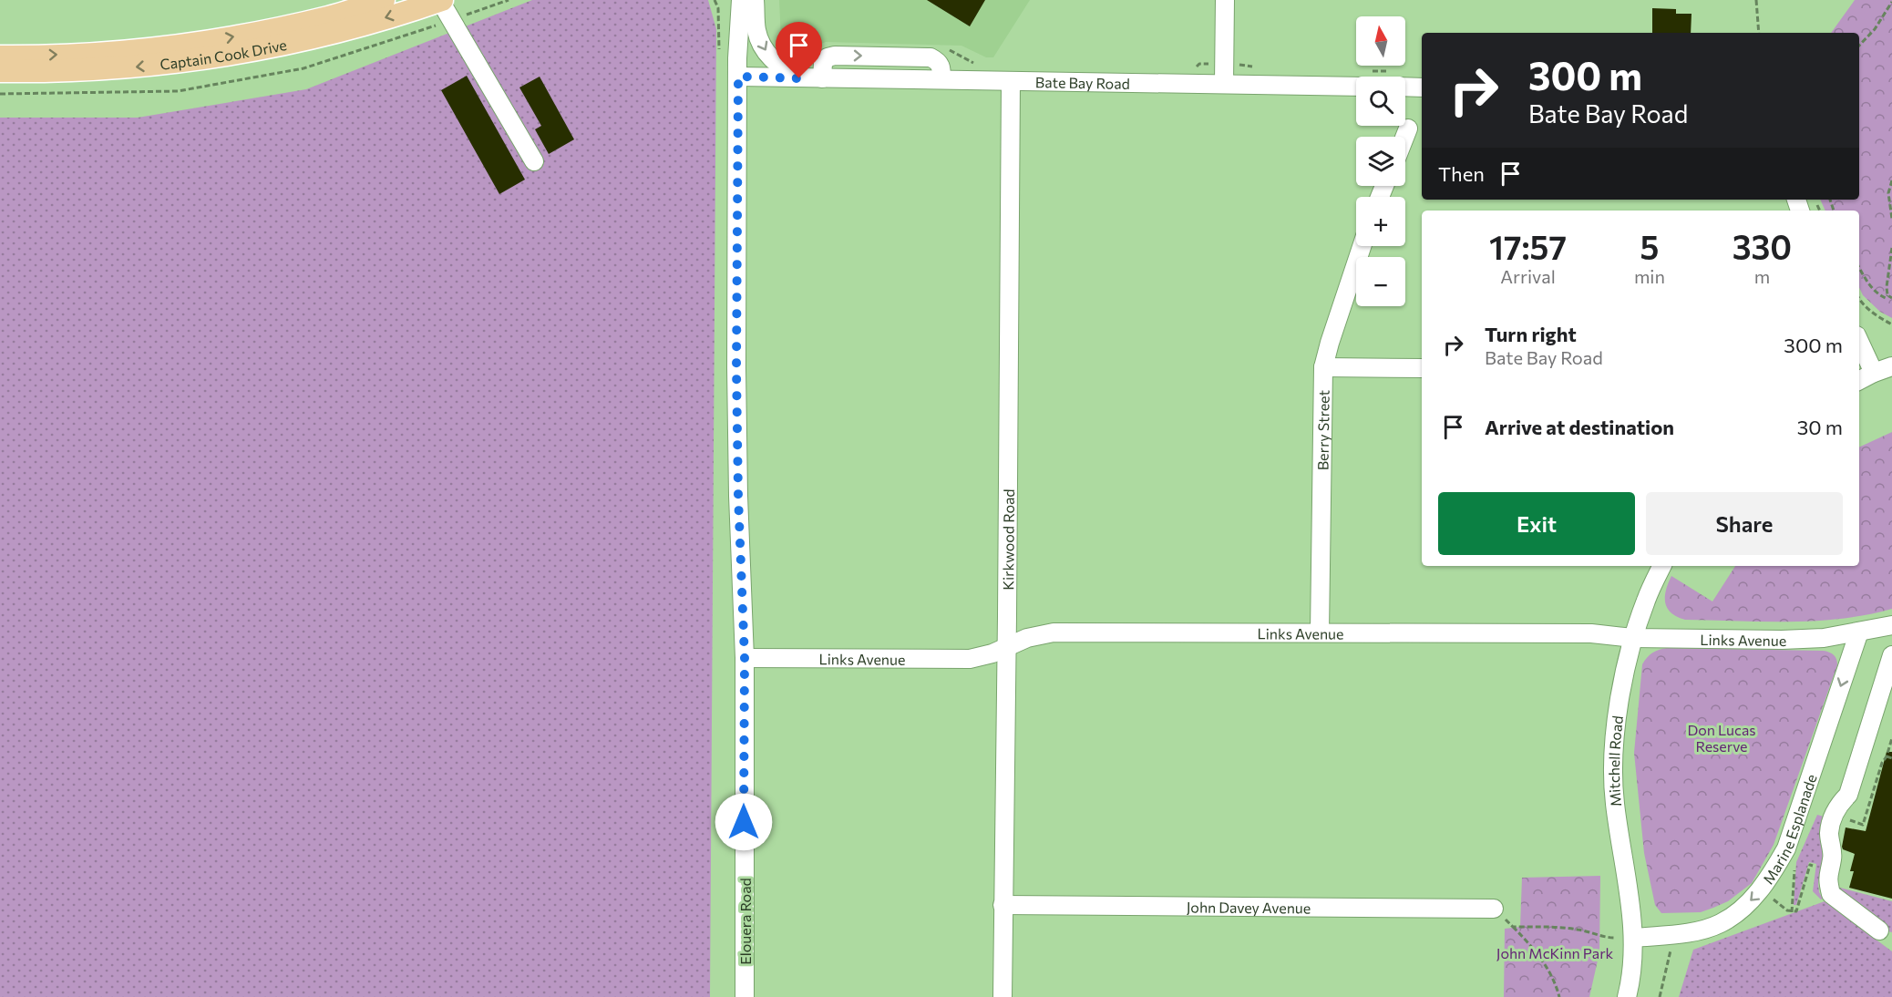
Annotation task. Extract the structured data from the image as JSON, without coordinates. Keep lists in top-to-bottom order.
{
  "streets": {
    "main road": ["Captain Cook Drive"],
    "street": [
      "Bate Bay Road",
      "Berry Street",
      "Kirkwood Road",
      "Links Avenue",
      "Mitchell Road",
      "Marine Esplanade",
      "John Davey Avenue",
      "Elouera Road"
    ]
  },
  "crossings": [
    ["Bate Bay Road", "Kirkwood Road"],
    ["Bate Bay Road", "Elouera Road"],
    ["Berry Street", "Links Avenue"],
    ["Kirkwood Road", "Links Avenue"],
    ["Kirkwood Road", "John Davey Avenue"],
    ["Links Avenue", "Mitchell Road"],
    ["Links Avenue", "Marine Esplanade"],
    ["Links Avenue", "Elouera Road"],
    ["Mitchell Road", "Marine Esplanade"]
  ],
  "parks": ["Don Lucas Reserve", "John McKinn Park"],
  "north": "top",
  "page": {
    "map_buttons": ["+", "−"],
    "turn": ["300 m", "Bate Bay Road"],
    "then": "Then",
    "eta": [
      "17:57",
      "Arrival",
      "5",
      "min",
      "330",
      "m"
    ],
    "list": [
      {
        "name": "Turn right",
        "note": "Bate Bay Road",
        "value": "300 m"
      },
      {
        "name": "Arrive at destination",
        "value": "30 m"
      }
    ],
    "buttons": ["Exit", "Share"]
  }
}
